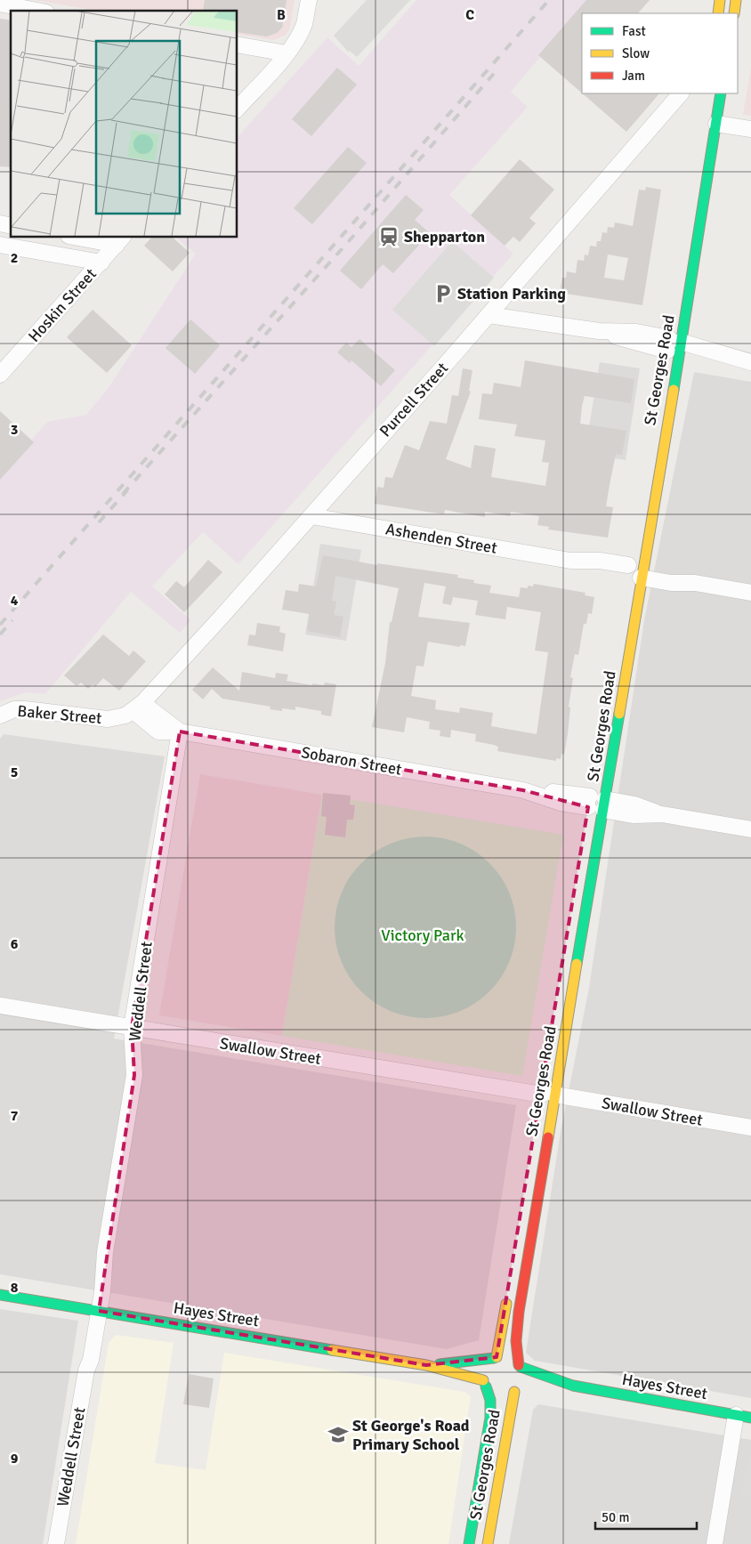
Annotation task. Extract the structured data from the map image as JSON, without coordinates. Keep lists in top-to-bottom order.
{
  "streets": {
    "street": [
      "Hoskin Street",
      "St Georges Road",
      "Purcell Street",
      "Ashenden Street",
      "Baker Street",
      "Sobaron Street",
      "Weddell Street",
      "Swallow Street",
      "Hayes Street"
    ]
  },
  "crossings": [
    ["St Georges Road", "Ashenden Street"],
    ["St Georges Road", "Sobaron Street"],
    ["St Georges Road", "Swallow Street"],
    ["St Georges Road", "Hayes Street"],
    ["Purcell Street", "Ashenden Street"],
    ["Purcell Street", "Baker Street"],
    ["Purcell Street", "Sobaron Street"],
    ["Baker Street", "Sobaron Street"],
    ["Sobaron Street", "Weddell Street"],
    ["Weddell Street", "Swallow Street"],
    ["Weddell Street", "Hayes Street"]
  ],
  "parks": ["Victory Park"],
  "places": {
    "station": ["Shepparton"],
    "parking": ["Station Parking"],
    "school or university": ["St George's Road Primary School"]
  },
  "legend": ["Fast", "Slow", "Jam"],
  "scale_bar": "50 m",
  "grid": {
    "columns": ["B", "C"],
    "rows": [
      "2",
      "3",
      "4",
      "5",
      "6",
      "7",
      "8",
      "9"
    ]
  }
}
